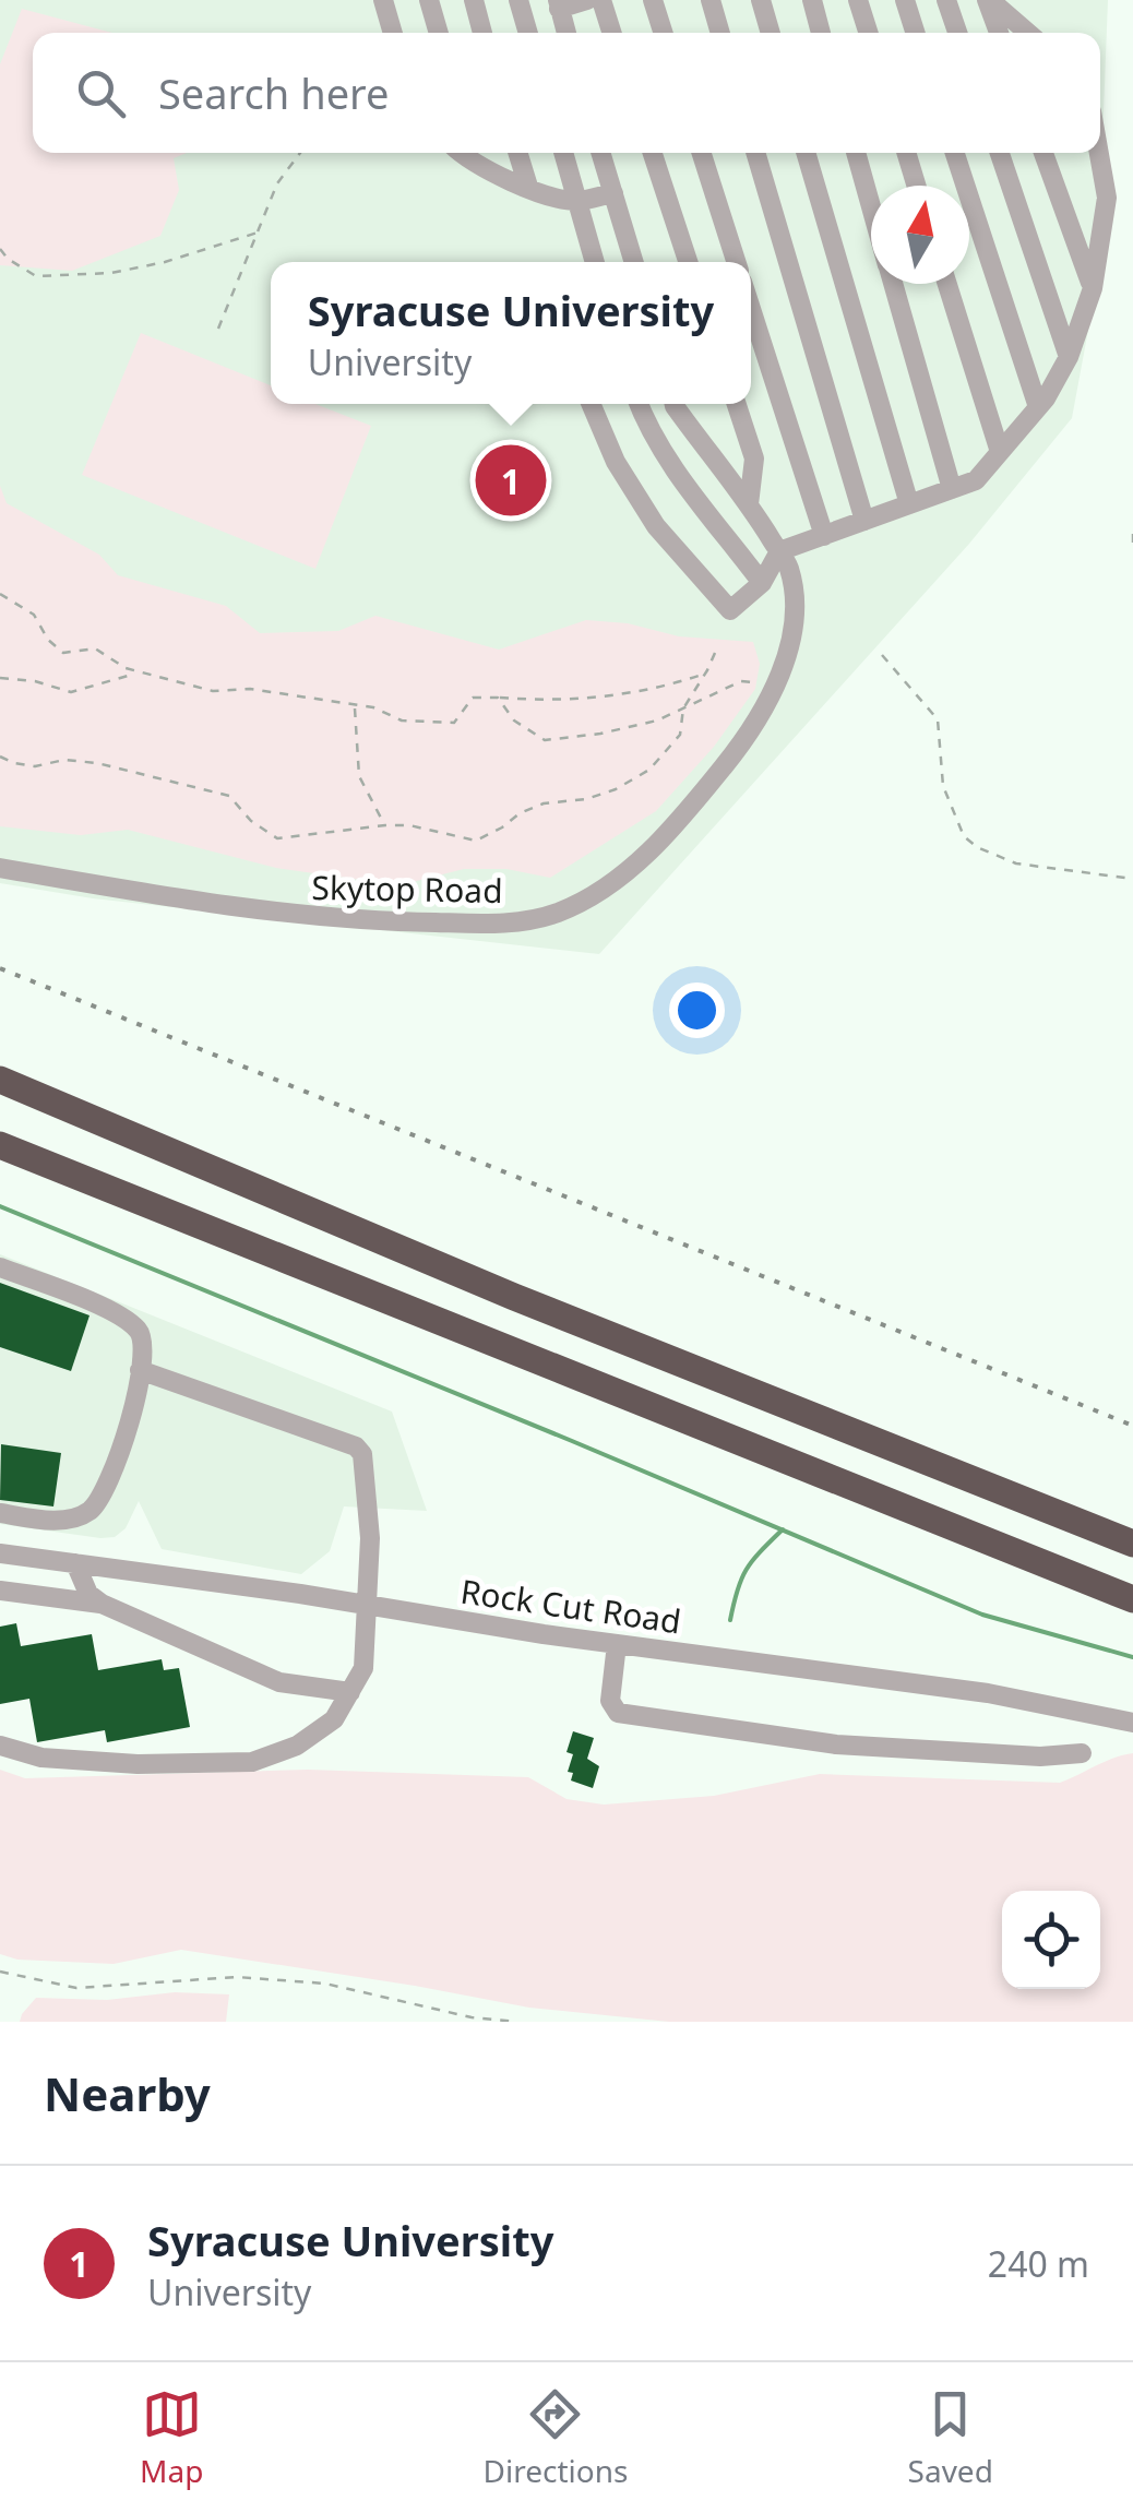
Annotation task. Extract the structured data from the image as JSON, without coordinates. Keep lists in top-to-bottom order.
{
  "streets": {
    "street": ["Skytop Road", "Rock Cut Road"]
  },
  "north": "top",
  "page": {
    "search": "Search here",
    "popup": ["Syracuse University", "University"],
    "pins": "1",
    "heading": "Nearby",
    "list": [
      {
        "mark": "1",
        "name": "Syracuse University",
        "note": "University",
        "value": "240 m"
      }
    ],
    "nav": ["Map", "Directions", "Saved"]
  }
}
